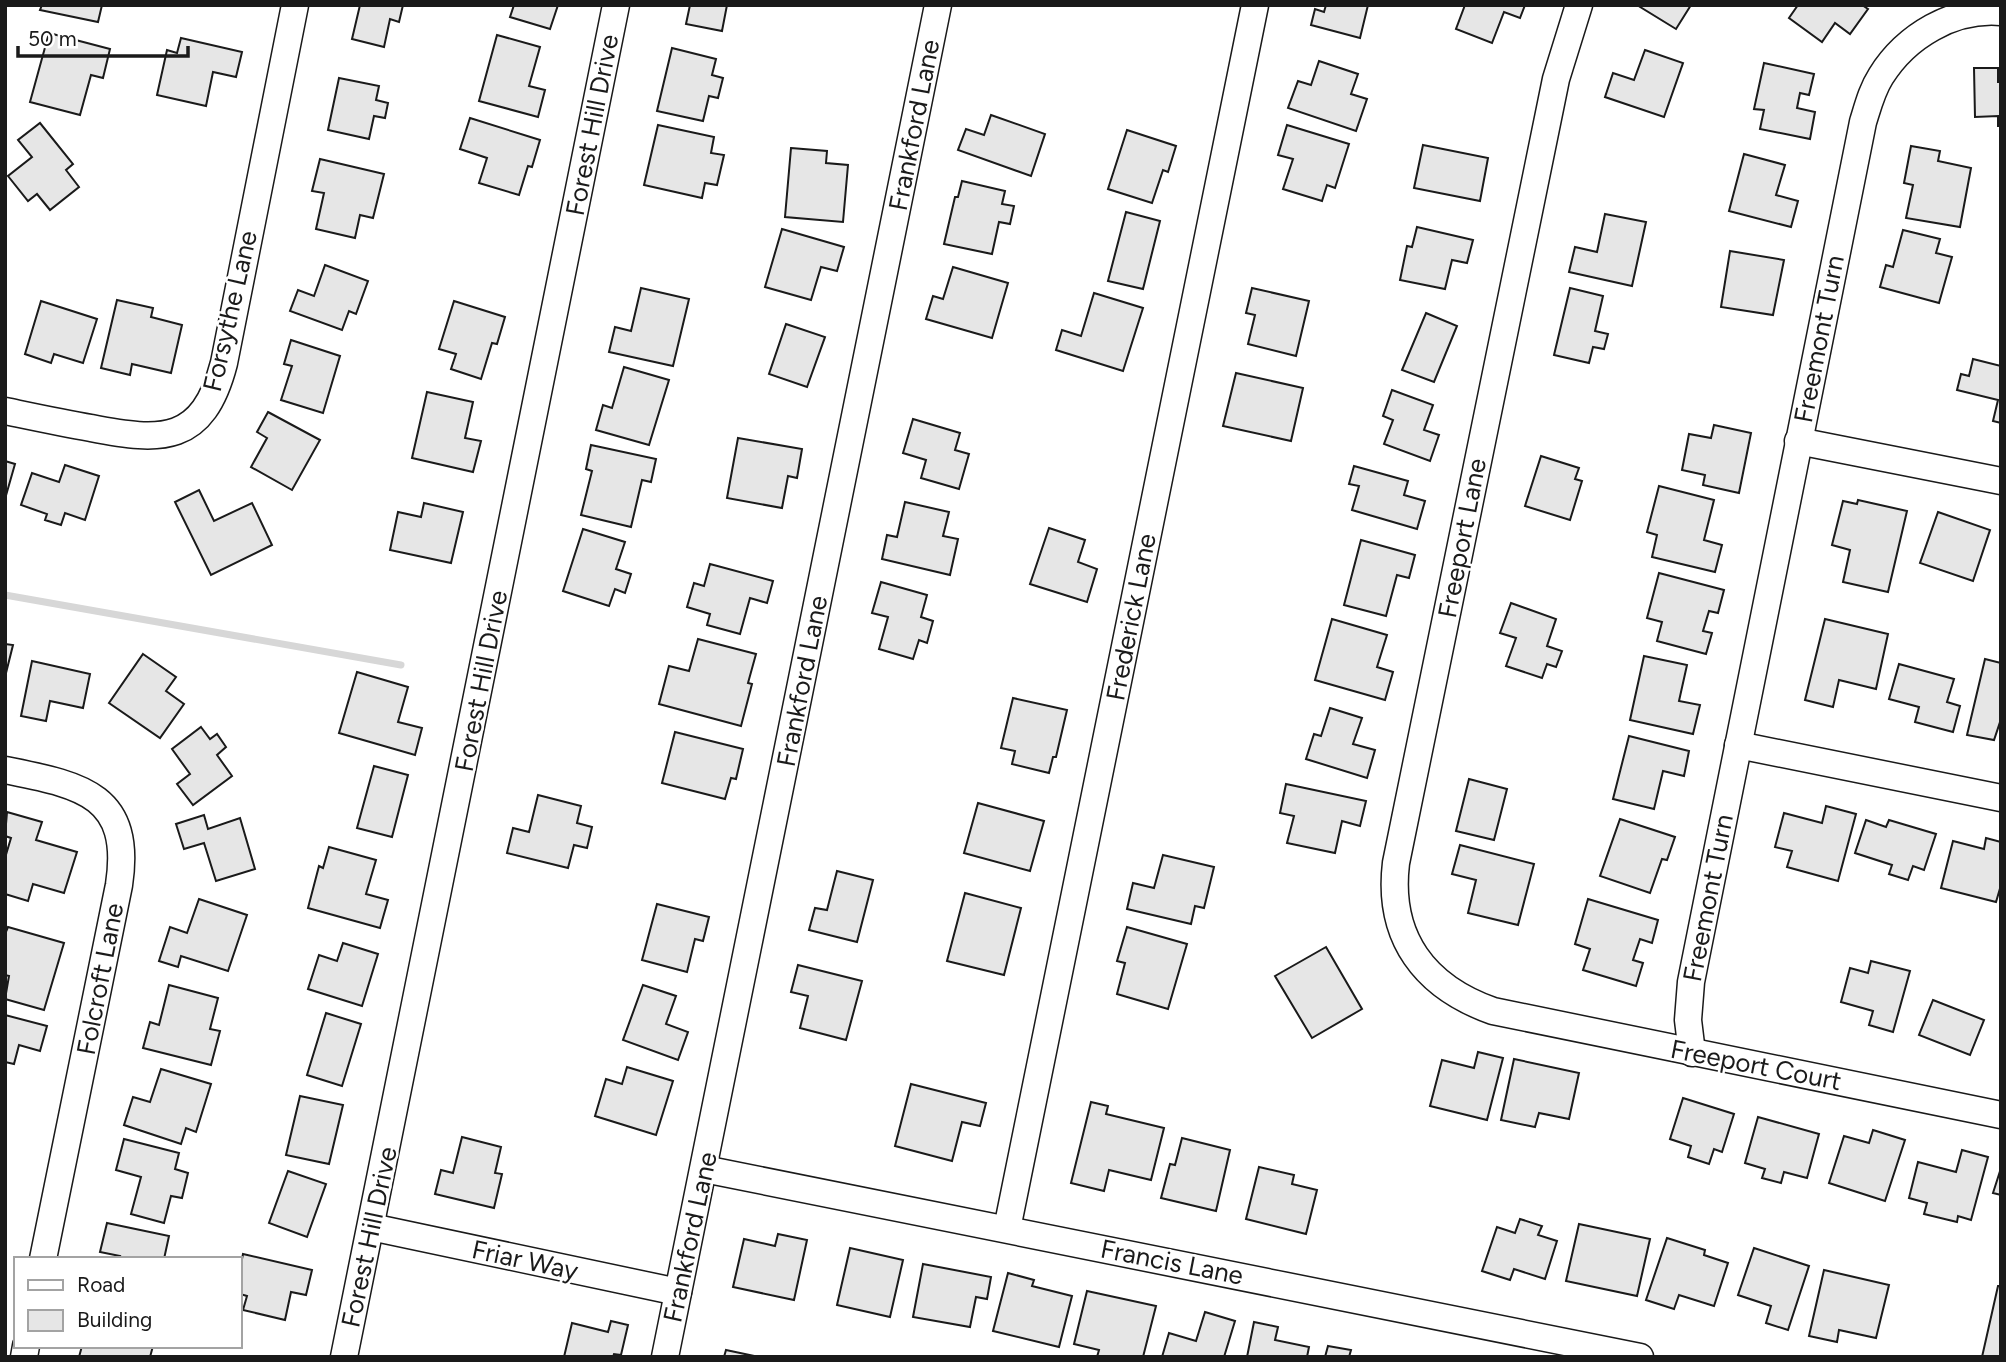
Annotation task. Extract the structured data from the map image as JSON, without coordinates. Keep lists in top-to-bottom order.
{
  "streets": {
    "street": [
      "Forest Hill Drive",
      "Frankford Lane",
      "Forsythe Lane",
      "Freemont Turn",
      "Freeport Lane",
      "Frederick Lane",
      "Folcroft Lane",
      "Freeport Court",
      "Friar Way",
      "Francis Lane"
    ]
  },
  "crossings": [
    ["Forest Hill Drive", "Friar Way"],
    ["Frankford Lane", "Friar Way"],
    ["Frankford Lane", "Francis Lane"],
    ["Freemont Turn", "Freeport Court"],
    ["Freeport Lane", "Freeport Court"],
    ["Frederick Lane", "Francis Lane"]
  ],
  "legend": ["Road", "Building"],
  "scale_bar": "50 m"
}
